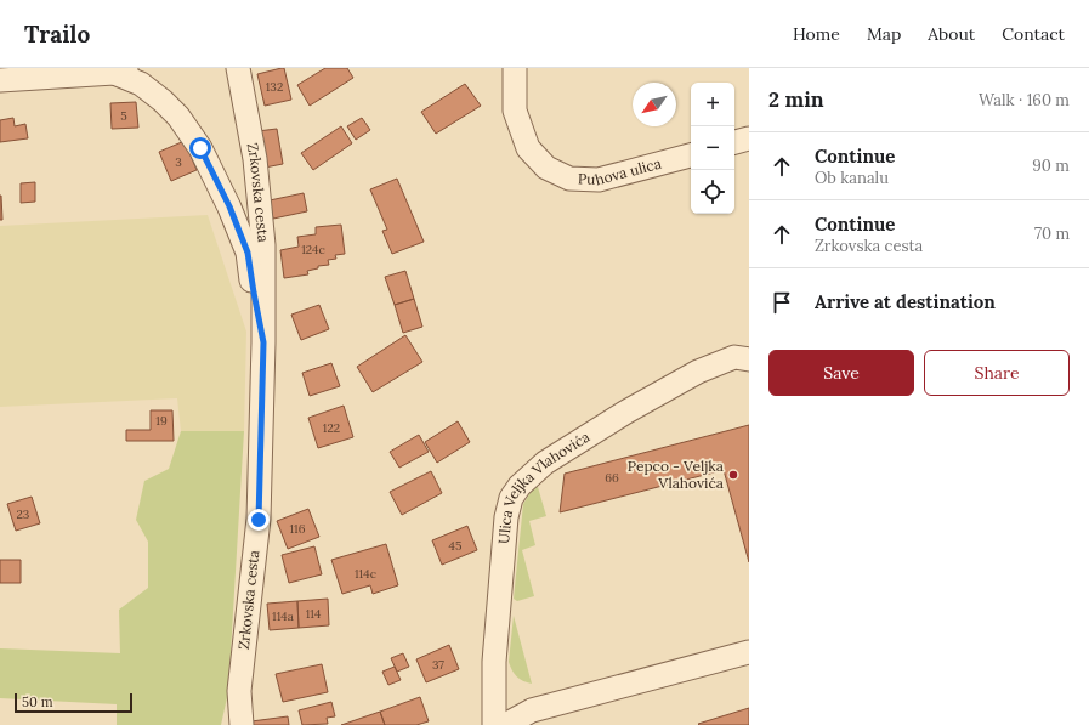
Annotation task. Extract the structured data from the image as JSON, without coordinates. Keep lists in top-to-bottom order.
{
  "streets": {
    "street": ["Puhova ulica", "Zrkovska cesta", "Ulica Veljka Vlahovića"]
  },
  "places": ["Pepco - Veljka Vlahovića"],
  "house_numbers": [
    "132",
    "5",
    "3",
    "124c",
    "19",
    "122",
    "66",
    "23",
    "116",
    "45",
    "114c",
    "114",
    "114a",
    "37"
  ],
  "scale_bar": "50 m",
  "north": "bottom left",
  "page": {
    "header": "Trailo",
    "nav": [
      "Home",
      "Map",
      "About",
      "Contact"
    ],
    "heading": ["2 min", "Walk · 160 m"],
    "map_buttons": ["+", "−"],
    "list": [
      ["Continue", "Ob kanalu", "90 m"],
      ["Continue", "Zrkovska cesta", "70 m"],
      "Arrive at destination"
    ],
    "buttons": ["Save", "Share"],
    "scale": "50 m"
  }
}
